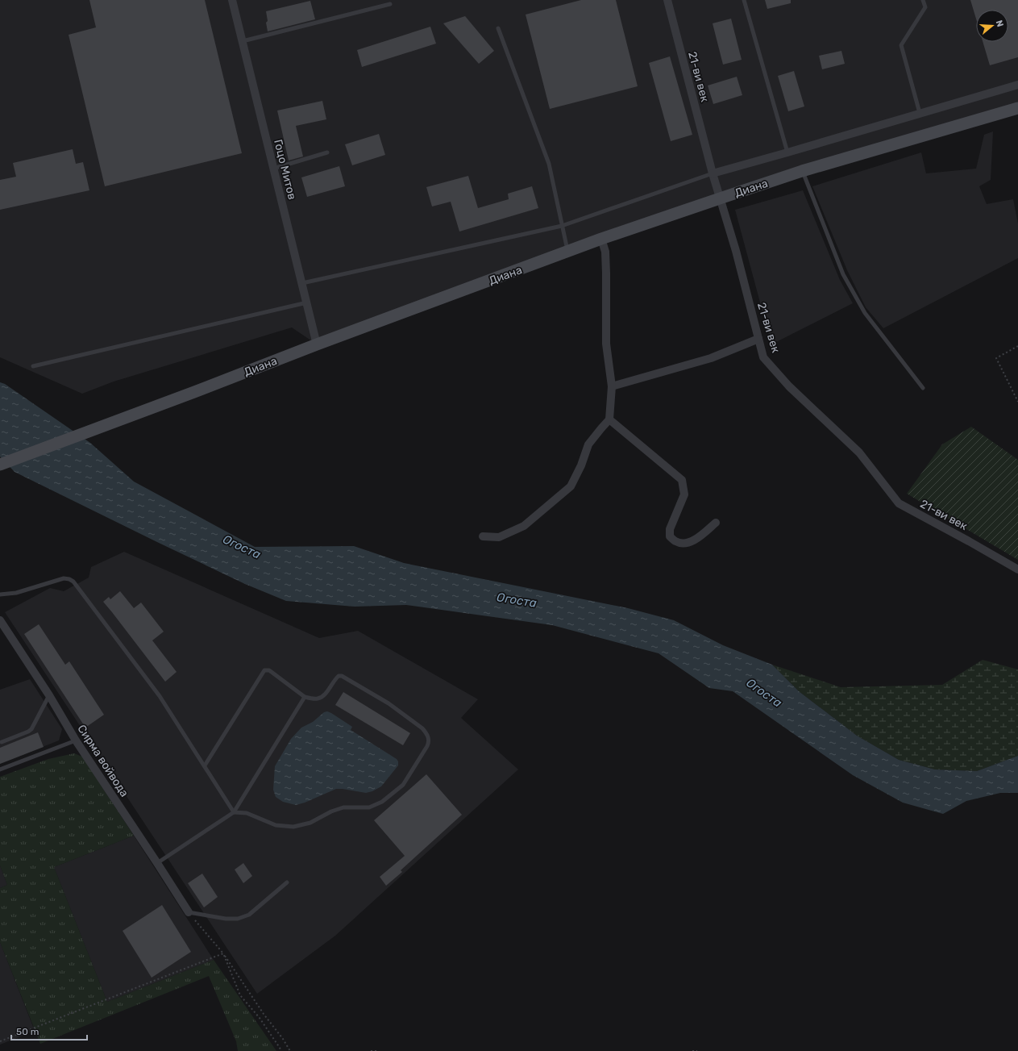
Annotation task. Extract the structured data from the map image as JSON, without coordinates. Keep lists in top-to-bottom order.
{
  "streets": {
    "main road": ["Диана"],
    "street": ["21-ви век", "Гоцо Митов", "Сирма войвода"]
  },
  "crossings": [
    ["21-ви век", "Диана"],
    ["Гоцо Митов", "Диана"]
  ],
  "water": ["Огоста"],
  "scale_bar": "50 m",
  "north": "right"
}
